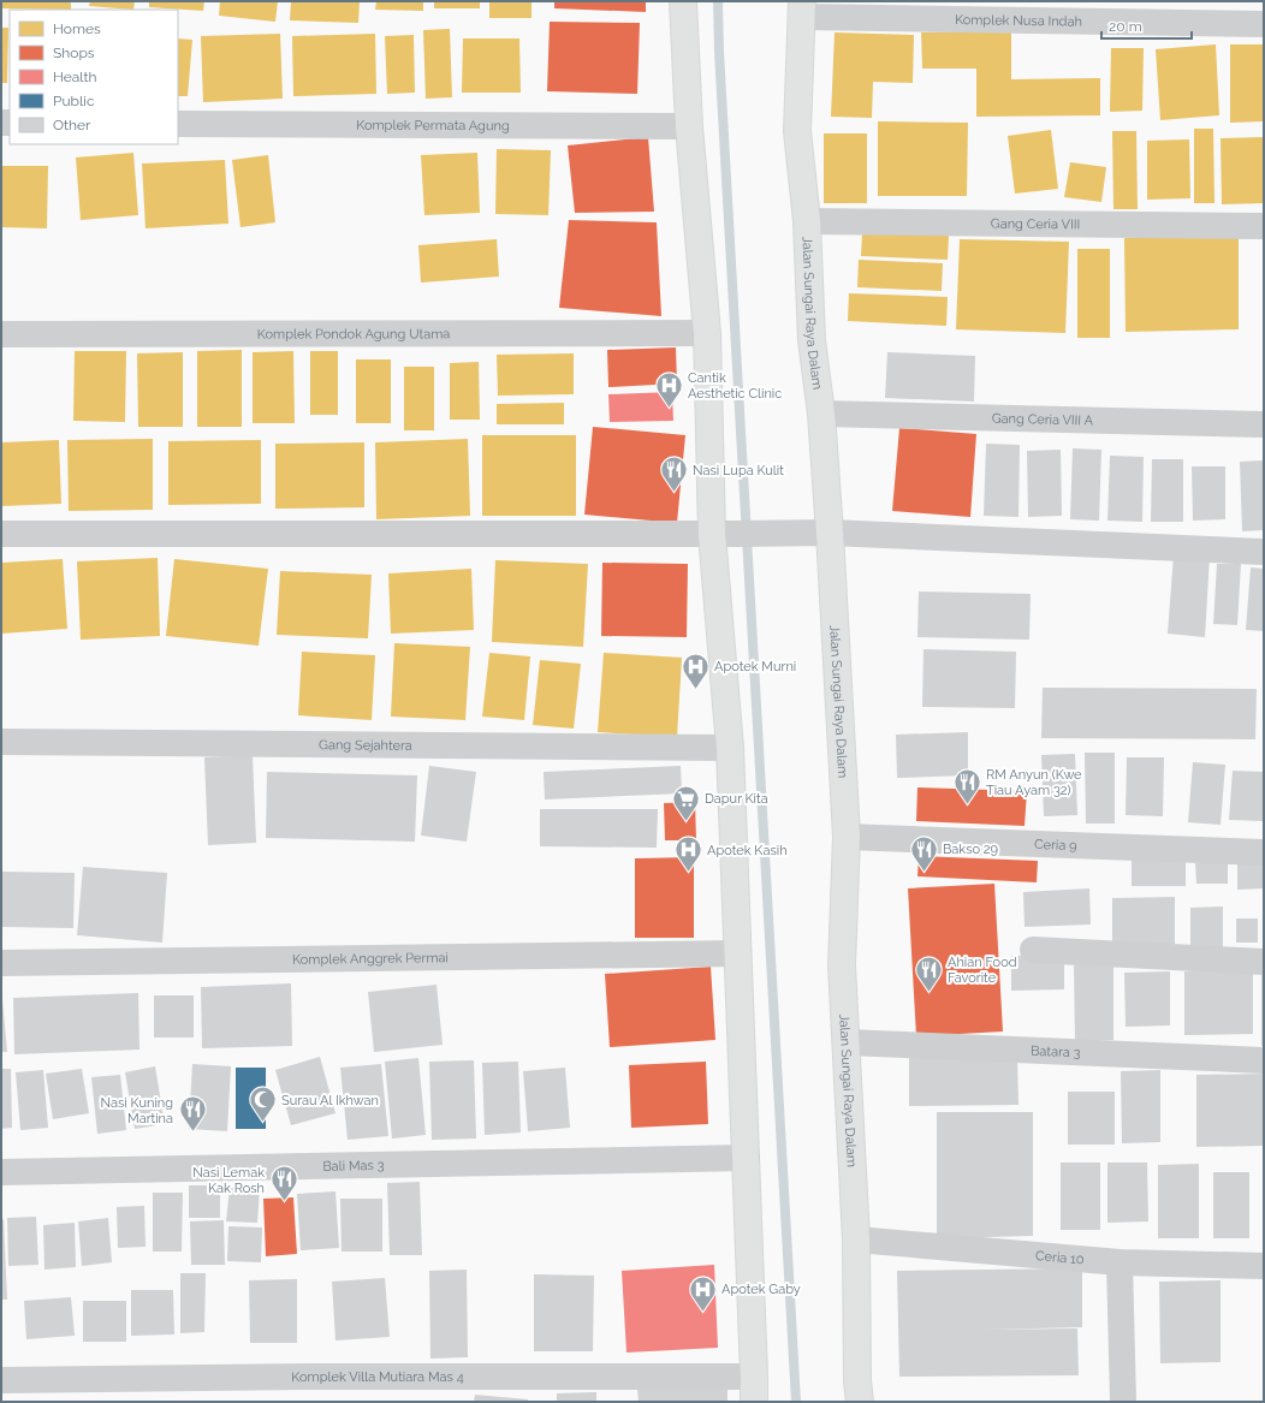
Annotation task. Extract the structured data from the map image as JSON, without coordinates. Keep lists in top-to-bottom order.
{
  "streets": {
    "street": [
      "Komplek Nusa Indah",
      "Komplek Permata Agung",
      "Gang Ceria VIII",
      "Jalan Sungai Raya Dalam",
      "Komplek Pondok Agung Utama",
      "Gang Ceria VIII A",
      "Gang Sejahtera",
      "Ceria 9",
      "Komplek Anggrek Permai",
      "Batara 3",
      "Bali Mas 3",
      "Ceria 10",
      "Komplek Villa Mutiara Mas 4"
    ]
  },
  "crossings": [
    ["Komplek Nusa Indah", "Jalan Sungai Raya Dalam"],
    ["Gang Ceria VIII", "Jalan Sungai Raya Dalam"],
    ["Jalan Sungai Raya Dalam", "Gang Ceria VIII A"],
    ["Jalan Sungai Raya Dalam", "Ceria 9"],
    ["Jalan Sungai Raya Dalam", "Batara 3"],
    ["Jalan Sungai Raya Dalam", "Ceria 10"]
  ],
  "places": {
    "hospital": [
      "Cantik Aesthetic Clinic",
      "Apotek Murni",
      "Apotek Kasih",
      "Apotek Gaby"
    ],
    "restaurant": [
      "Nasi Lupa Kulit",
      "RM Anyun (Kwe Tiau Ayam 32)",
      "Bakso 29",
      "Ahian Food Favorite",
      "Nasi Kuning Martina",
      "Nasi Lemak Kak Rosh"
    ],
    "supermarket": ["Dapur Kita"],
    "mosque": ["Surau Al Ikhwan"]
  },
  "legend": [
    "Homes",
    "Shops",
    "Health",
    "Public",
    "Other"
  ],
  "scale_bar": "20 m"
}
